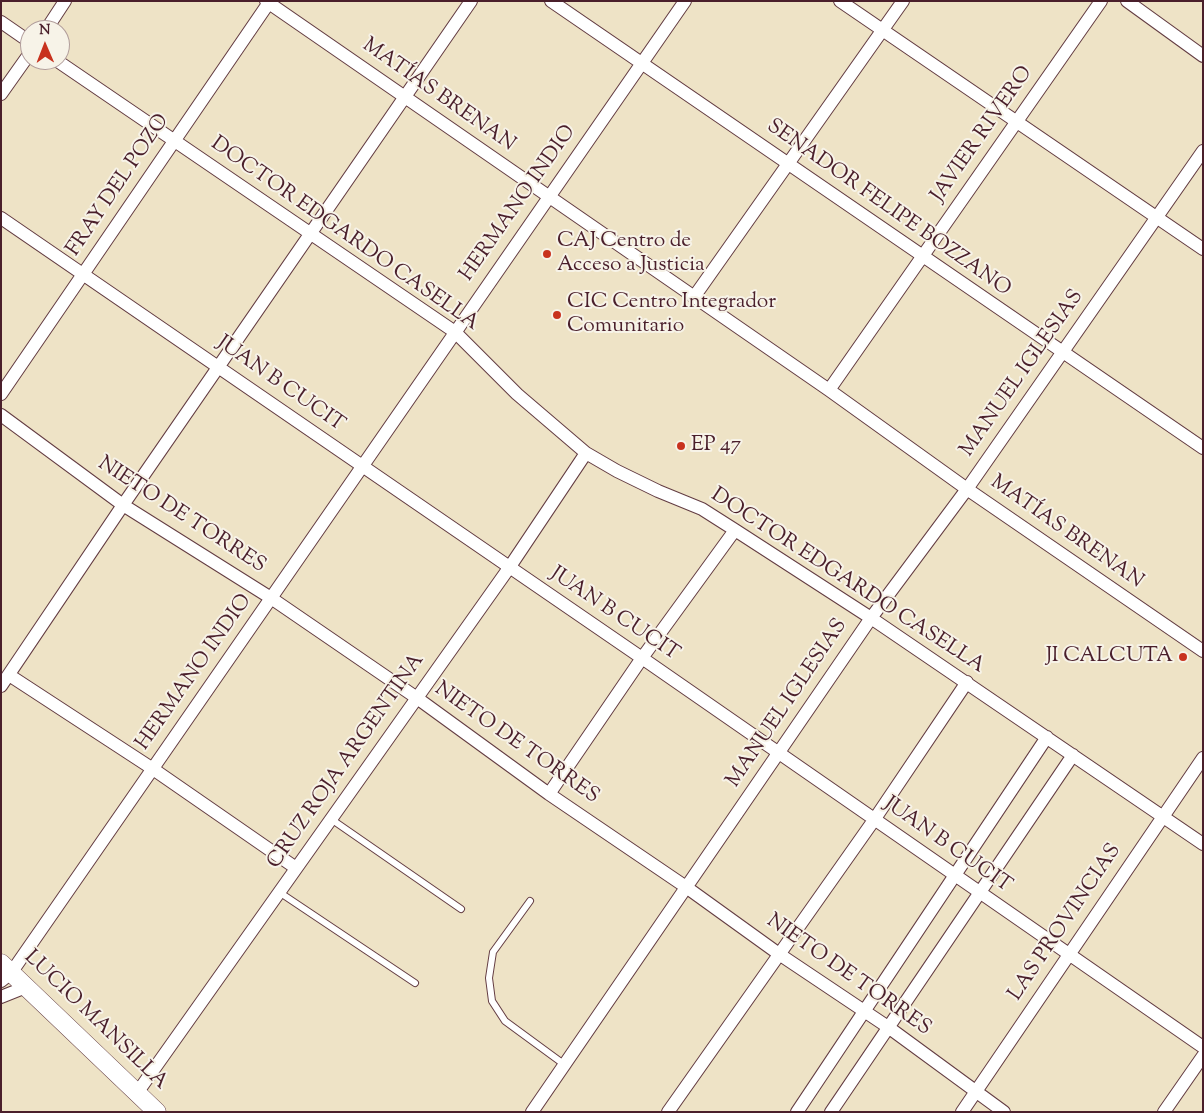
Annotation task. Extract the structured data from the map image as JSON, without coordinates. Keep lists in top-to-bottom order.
{
  "streets": {
    "main road": ["LUCIO MANSILLA"],
    "street": [
      "MATÍAS BRENAN",
      "JAVIER RIVERO",
      "FRAY DEL POZO",
      "HERMANO INDIO",
      "SENADOR FELIPE BOZZANO",
      "DOCTOR EDGARDO CASELLA",
      "MANUEL IGLESIAS",
      "JUAN B CUCIT",
      "NIETO DE TORRES",
      "CRUZ ROJA ARGENTINA",
      "LAS PROVINCIAS"
    ]
  },
  "crossings": [
    ["MATÍAS BRENAN", "JAVIER RIVERO"],
    ["MATÍAS BRENAN", "FRAY DEL POZO"],
    ["MATÍAS BRENAN", "HERMANO INDIO"],
    ["MATÍAS BRENAN", "MANUEL IGLESIAS"],
    ["JAVIER RIVERO", "SENADOR FELIPE BOZZANO"],
    ["FRAY DEL POZO", "DOCTOR EDGARDO CASELLA"],
    ["FRAY DEL POZO", "JUAN B CUCIT"],
    ["HERMANO INDIO", "SENADOR FELIPE BOZZANO"],
    ["HERMANO INDIO", "DOCTOR EDGARDO CASELLA"],
    ["HERMANO INDIO", "JUAN B CUCIT"],
    ["HERMANO INDIO", "NIETO DE TORRES"],
    ["HERMANO INDIO", "LUCIO MANSILLA"],
    ["SENADOR FELIPE BOZZANO", "MANUEL IGLESIAS"],
    ["DOCTOR EDGARDO CASELLA", "MANUEL IGLESIAS"],
    ["DOCTOR EDGARDO CASELLA", "CRUZ ROJA ARGENTINA"],
    ["DOCTOR EDGARDO CASELLA", "LAS PROVINCIAS"],
    ["MANUEL IGLESIAS", "JUAN B CUCIT"],
    ["MANUEL IGLESIAS", "NIETO DE TORRES"],
    ["JUAN B CUCIT", "CRUZ ROJA ARGENTINA"],
    ["JUAN B CUCIT", "LAS PROVINCIAS"],
    ["NIETO DE TORRES", "CRUZ ROJA ARGENTINA"],
    ["NIETO DE TORRES", "LAS PROVINCIAS"],
    ["CRUZ ROJA ARGENTINA", "LUCIO MANSILLA"]
  ],
  "places": [
    "CAJ Centro de Acceso a Justicia",
    "CIC Centro Integrador Comunitario",
    "EP 47",
    "JI CALCUTA"
  ],
  "north": "top"
}
